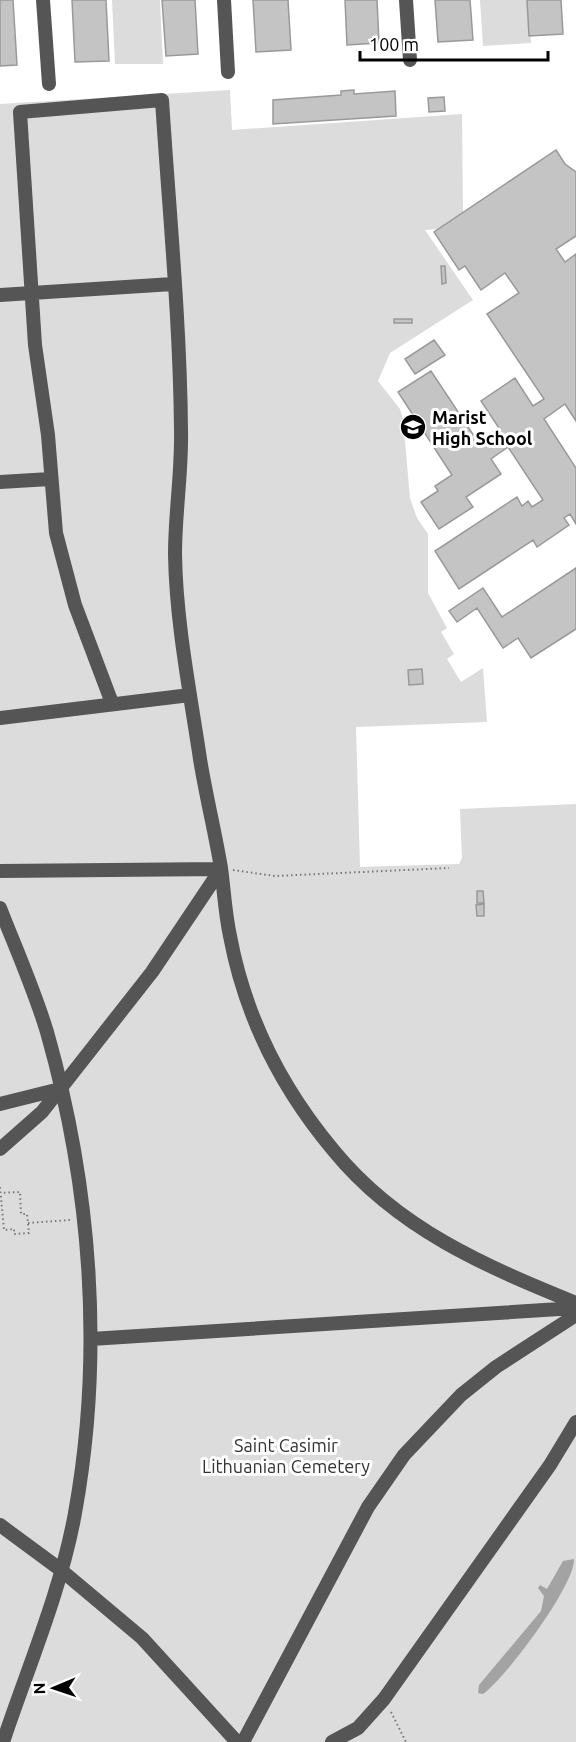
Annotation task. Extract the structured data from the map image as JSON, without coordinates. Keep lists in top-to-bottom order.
{
  "parks": ["Saint Casimir Lithuanian Cemetery"],
  "places": {
    "school or university": ["Marist High School"]
  },
  "scale_bar": "100 m",
  "north": "left"
}
